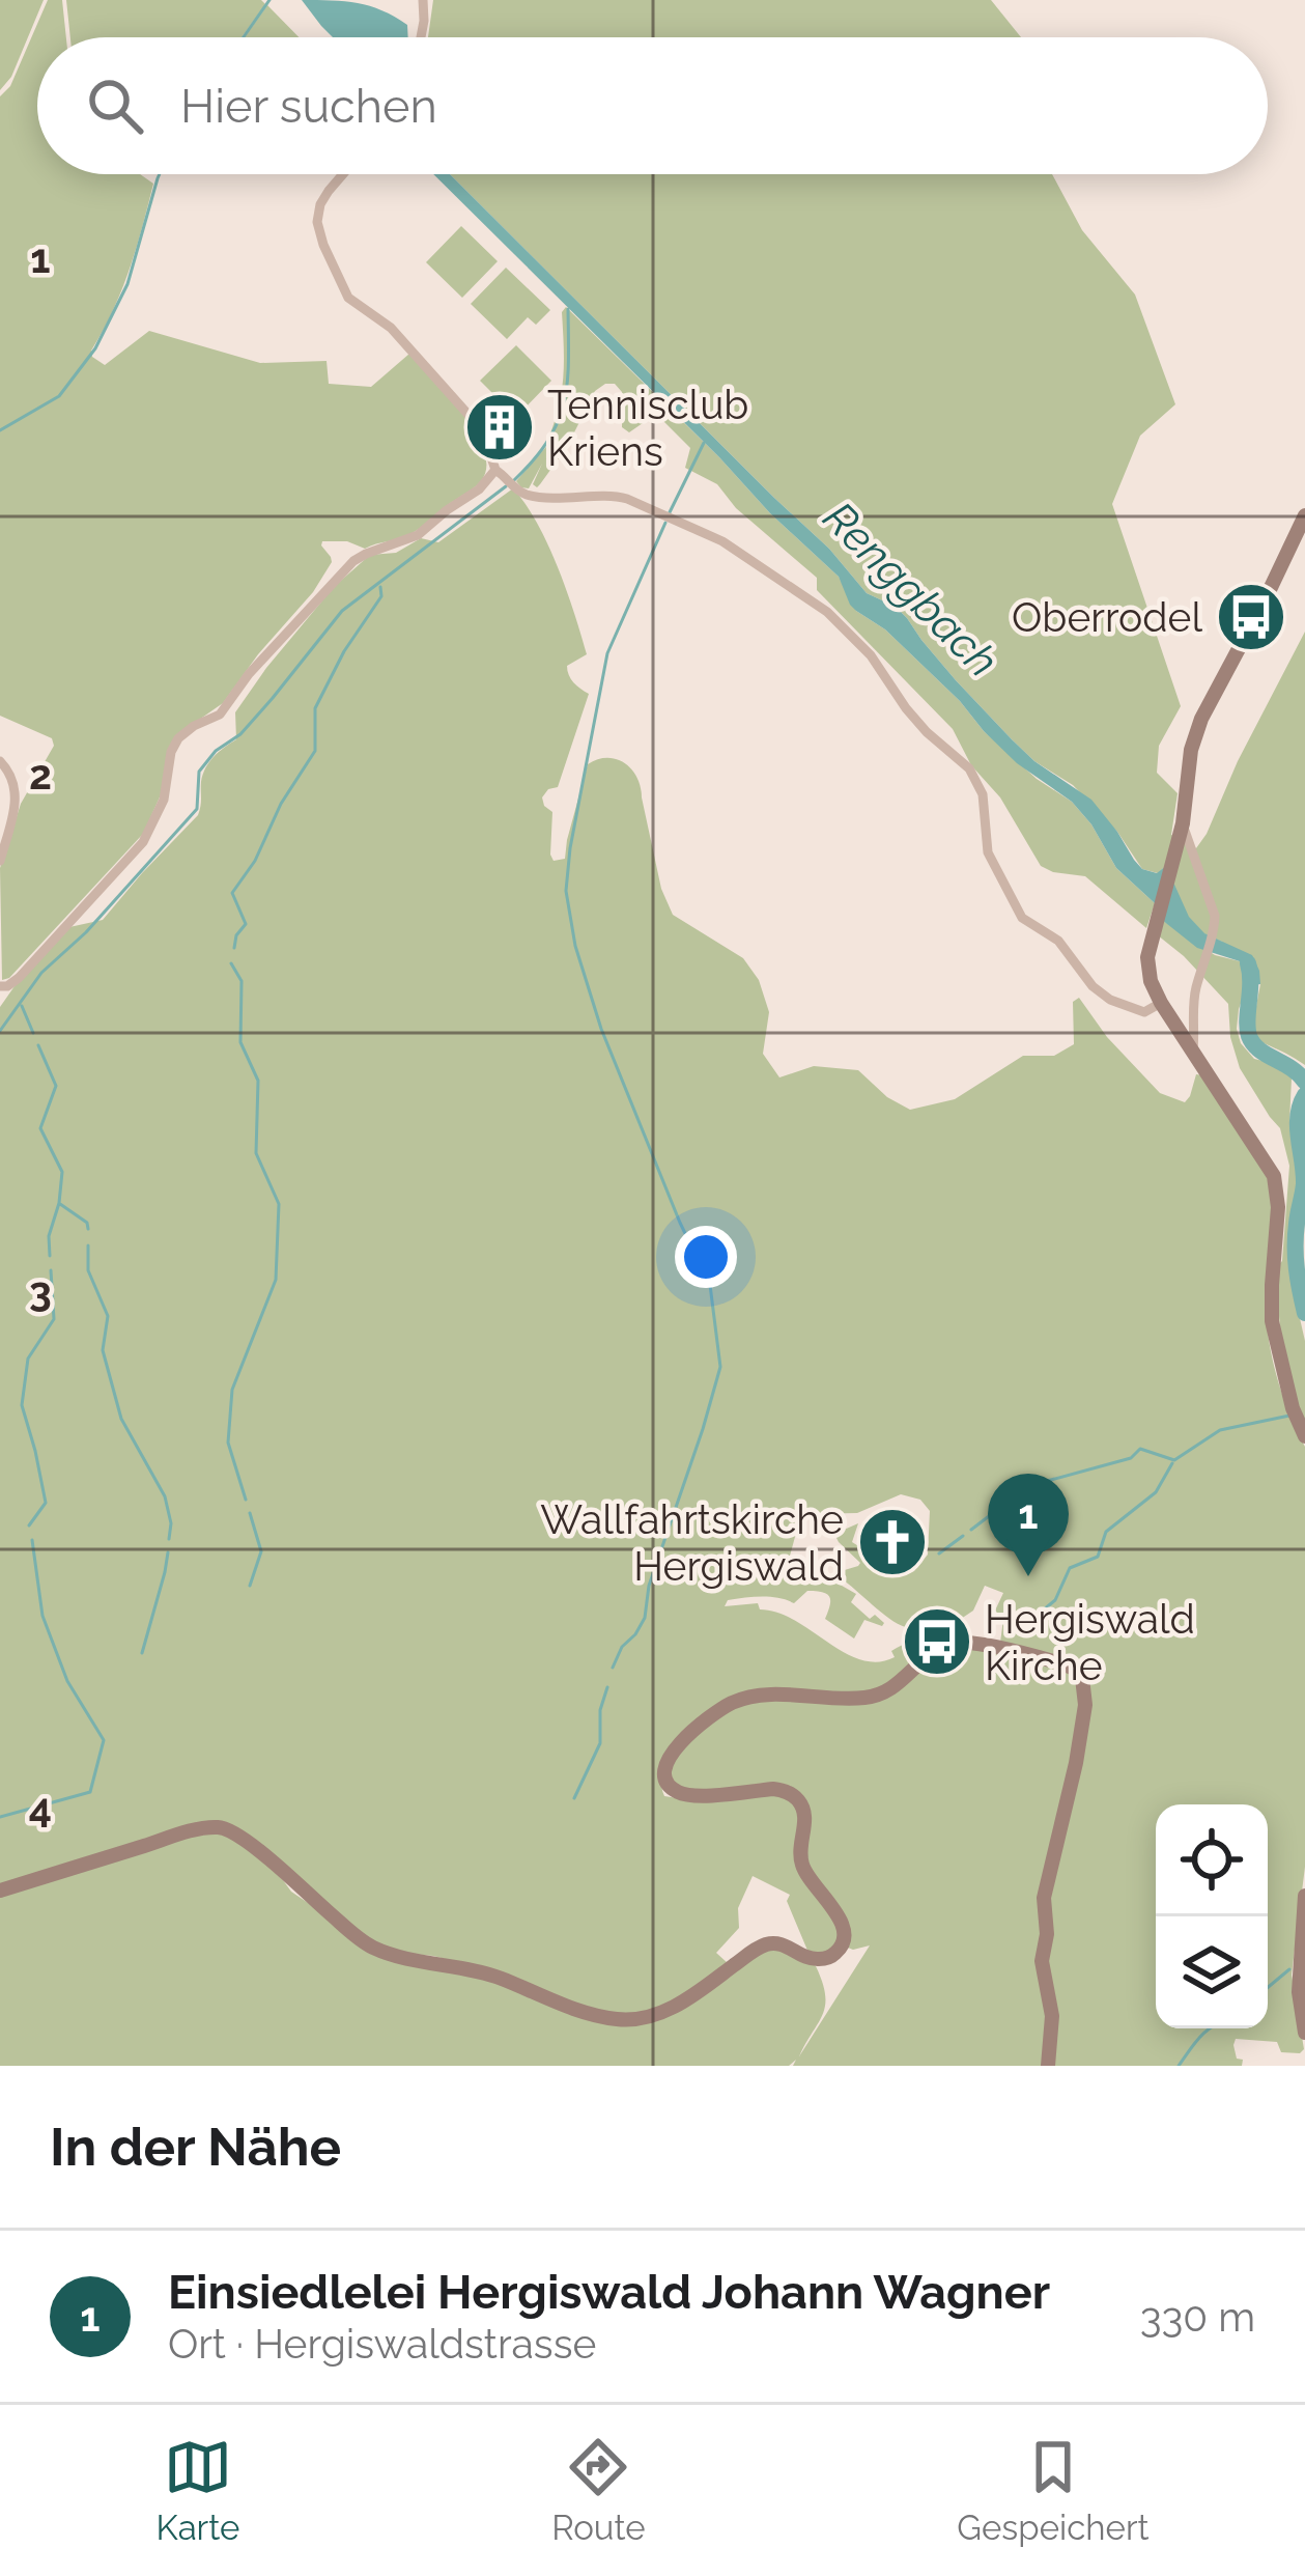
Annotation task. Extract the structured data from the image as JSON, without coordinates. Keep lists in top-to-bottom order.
{
  "water": ["Renggbach"],
  "places": {
    "building": ["Tennisclub Kriens"],
    "bus stop": ["Oberrodel", "Hergiswald Kirche"],
    "church": ["Wallfahrtskirche Hergiswald"]
  },
  "page": {
    "search": "Hier suchen",
    "pins": "1",
    "heading": "In der Nähe",
    "list": [
      {
        "mark": "1",
        "name": "Einsiedlelei Hergiswald Johann Wagner",
        "note": "Ort · Hergiswaldstrasse",
        "value": "330 m"
      }
    ],
    "nav": ["Karte", "Route", "Gespeichert"]
  },
  "grid": {
    "rows": [
      "1",
      "2",
      "3",
      "4"
    ]
  }
}
